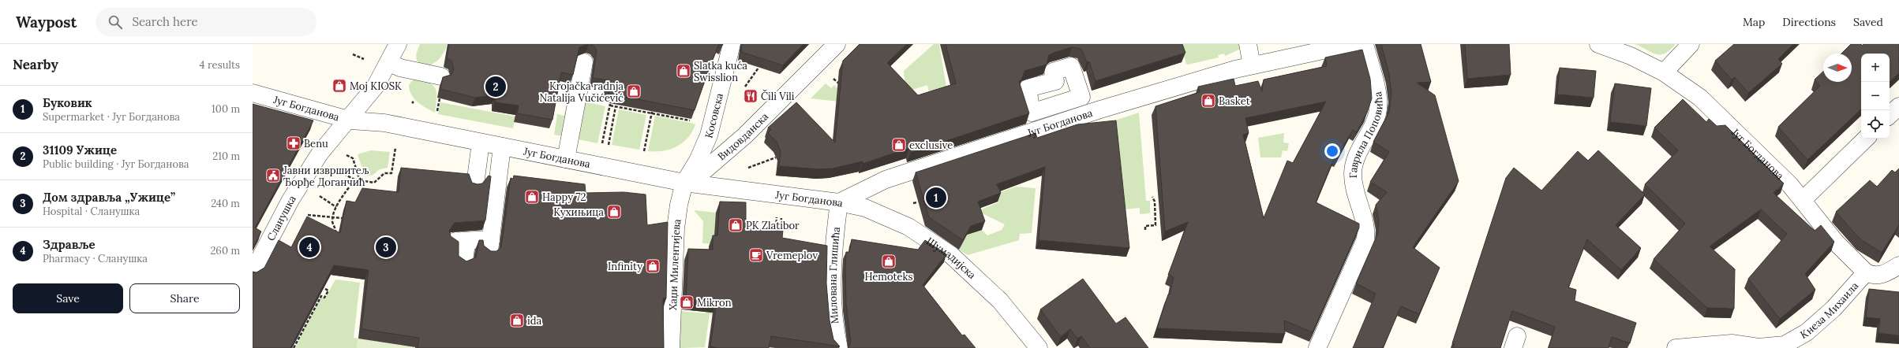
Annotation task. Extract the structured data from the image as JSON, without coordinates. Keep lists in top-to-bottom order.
{
  "streets": {
    "street": [
      "Југ Богданова",
      "Косовска",
      "Гаврила Поповића",
      "Видовданска",
      "Сланушка",
      "Шумадијска",
      "Хаџи Милентијева",
      "Милована Глишића",
      "Кнеза Михаила"
    ]
  },
  "crossings": [
    ["Југ Богданова", "Косовска"],
    ["Југ Богданова", "Видовданска"],
    ["Југ Богданова", "Сланушка"],
    ["Југ Богданова", "Шумадијска"],
    ["Југ Богданова", "Хаџи Милентијева"],
    ["Југ Богданова", "Милована Глишића"],
    ["Југ Богданова", "Кнеза Михаила"],
    ["Косовска", "Видовданска"],
    ["Косовска", "Хаџи Милентијева"],
    ["Видовданска", "Хаџи Милентијева"],
    ["Шумадијска", "Милована Глишића"]
  ],
  "places": {
    "shop": [
      "Slatka kuća Swisslion",
      "Moj KIOSK",
      "Krojačka radnja Natalija Vučićević",
      "Basket",
      "exclusive",
      "Happy 72",
      "Кухињица",
      "PK Zlatibor",
      "Hemoteks",
      "Infinity",
      "Mikron",
      "ida"
    ],
    "restaurant": ["Čili Vili"],
    "pharmacy": ["Benu"],
    "public building": ["Јавни извршитељ Ђорђе Доганчић"],
    "cafe": ["Vremeplov"]
  },
  "north": "right",
  "page": {
    "header": "Waypost",
    "search": "Search here",
    "nav": ["Map", "Directions", "Saved"],
    "heading": ["Nearby", "4 results"],
    "map_buttons": ["+", "−"],
    "pins": [
      "2",
      "1",
      "3",
      "4"
    ],
    "list": [
      {
        "mark": "1",
        "name": "Буковик",
        "note": "Supermarket · Југ Богданова",
        "value": "100 m"
      },
      {
        "mark": "2",
        "name": "31109 Ужице",
        "note": "Public building · Југ Богданова",
        "value": "210 m"
      },
      {
        "mark": "3",
        "name": "Дом здравља „Ужице”",
        "note": "Hospital · Сланушка",
        "value": "240 m"
      },
      {
        "mark": "4",
        "name": "Здравље",
        "note": "Pharmacy · Сланушка",
        "value": "260 m"
      }
    ],
    "buttons": ["Save", "Share"]
  }
}
